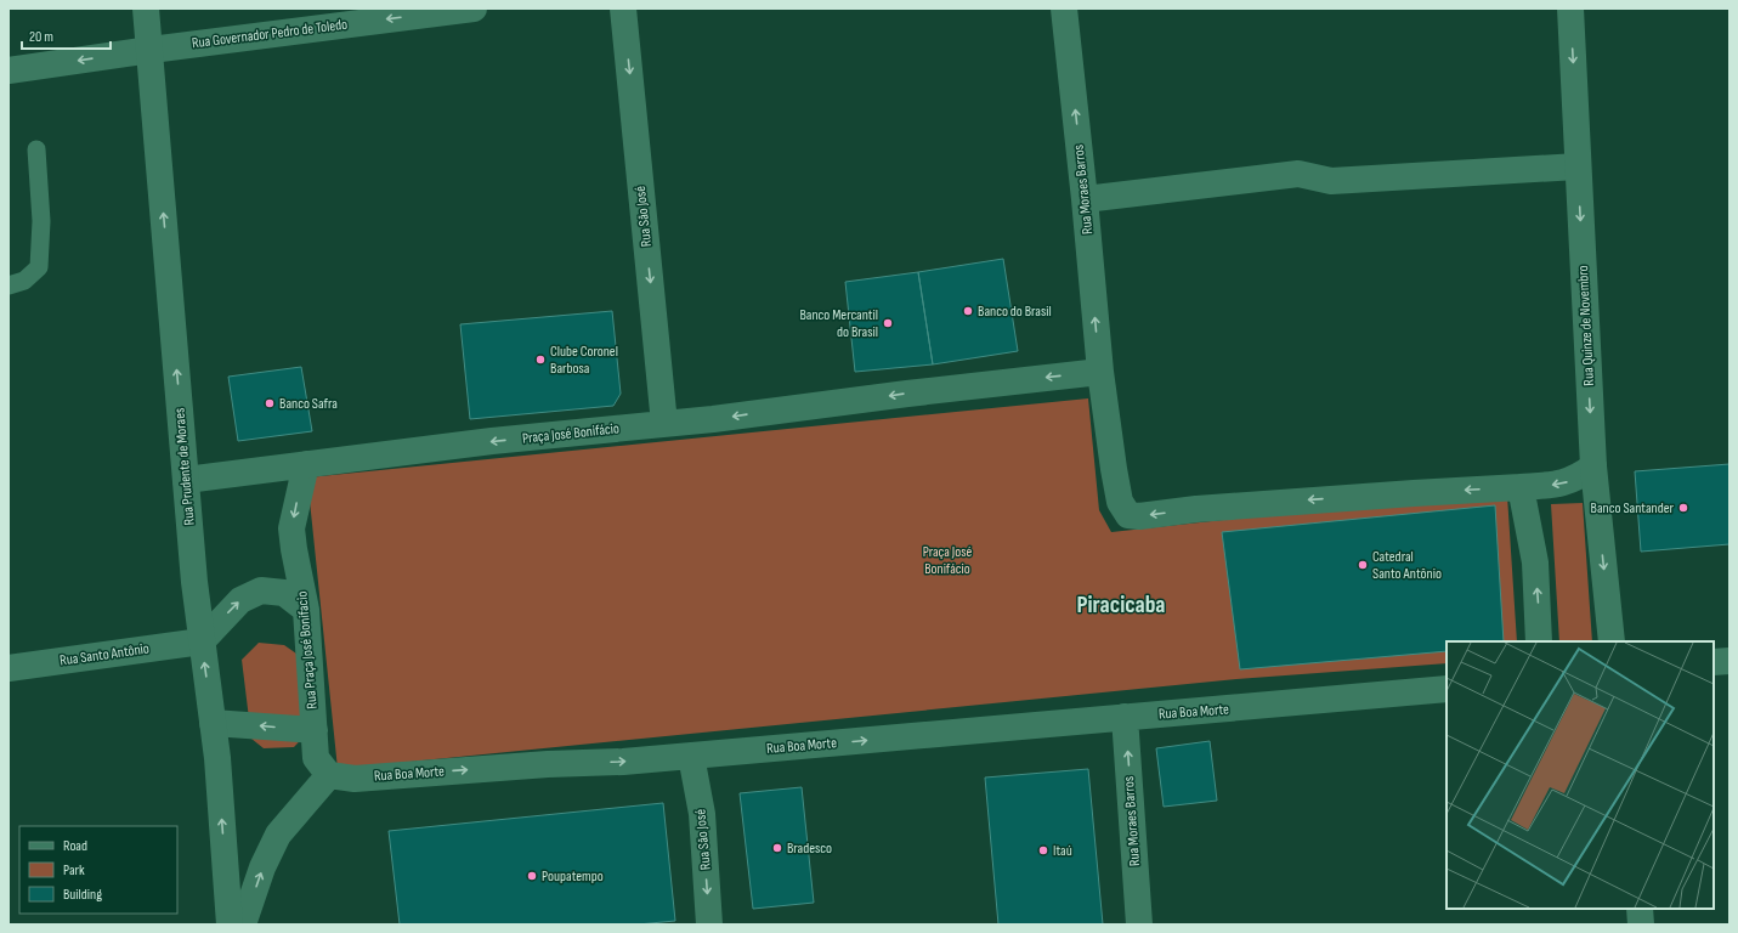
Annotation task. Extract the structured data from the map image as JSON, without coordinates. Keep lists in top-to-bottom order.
{
  "streets": {
    "street": [
      "Rua Governador Pedro de Toledo",
      "Rua Moraes Barros",
      "Rua São José",
      "Rua Quinze de Novembro",
      "Praça José Bonifácio",
      "Rua Prudente de Moraes",
      "Rua Praça José Bonifacio",
      "Rua Santo Antônio",
      "Rua Boa Morte"
    ]
  },
  "crossings": [
    ["Rua Governador Pedro de Toledo", "Rua Prudente de Moraes"],
    ["Rua Moraes Barros", "Praça José Bonifácio"],
    ["Rua Moraes Barros", "Rua Boa Morte"],
    ["Rua São José", "Praça José Bonifácio"],
    ["Rua São José", "Rua Boa Morte"],
    ["Praça José Bonifácio", "Rua Prudente de Moraes"],
    ["Praça José Bonifácio", "Rua Praça José Bonifacio"],
    ["Rua Prudente de Moraes", "Rua Santo Antônio"],
    ["Rua Praça José Bonifacio", "Rua Boa Morte"]
  ],
  "one_way": [
    "Rua Governador Pedro de Toledo",
    "Rua São José",
    "Rua Quinze de Novembro",
    "Praça José Bonifácio",
    "Rua Prudente de Moraes",
    "Rua Praça José Bonifacio",
    "Rua Boa Morte"
  ],
  "districts": ["Piracicaba"],
  "parks": ["Praça José Bonifácio"],
  "places": [
    "Banco do Brasil",
    "Banco Mercantil do Brasil",
    "Clube Coronel Barbosa",
    "Banco Safra",
    "Banco Santander",
    "Catedral Santo Antônio",
    "Bradesco",
    "Itaú",
    "Poupatempo"
  ],
  "legend": ["Road", "Park", "Building"],
  "scale_bar": "20 m"
}
